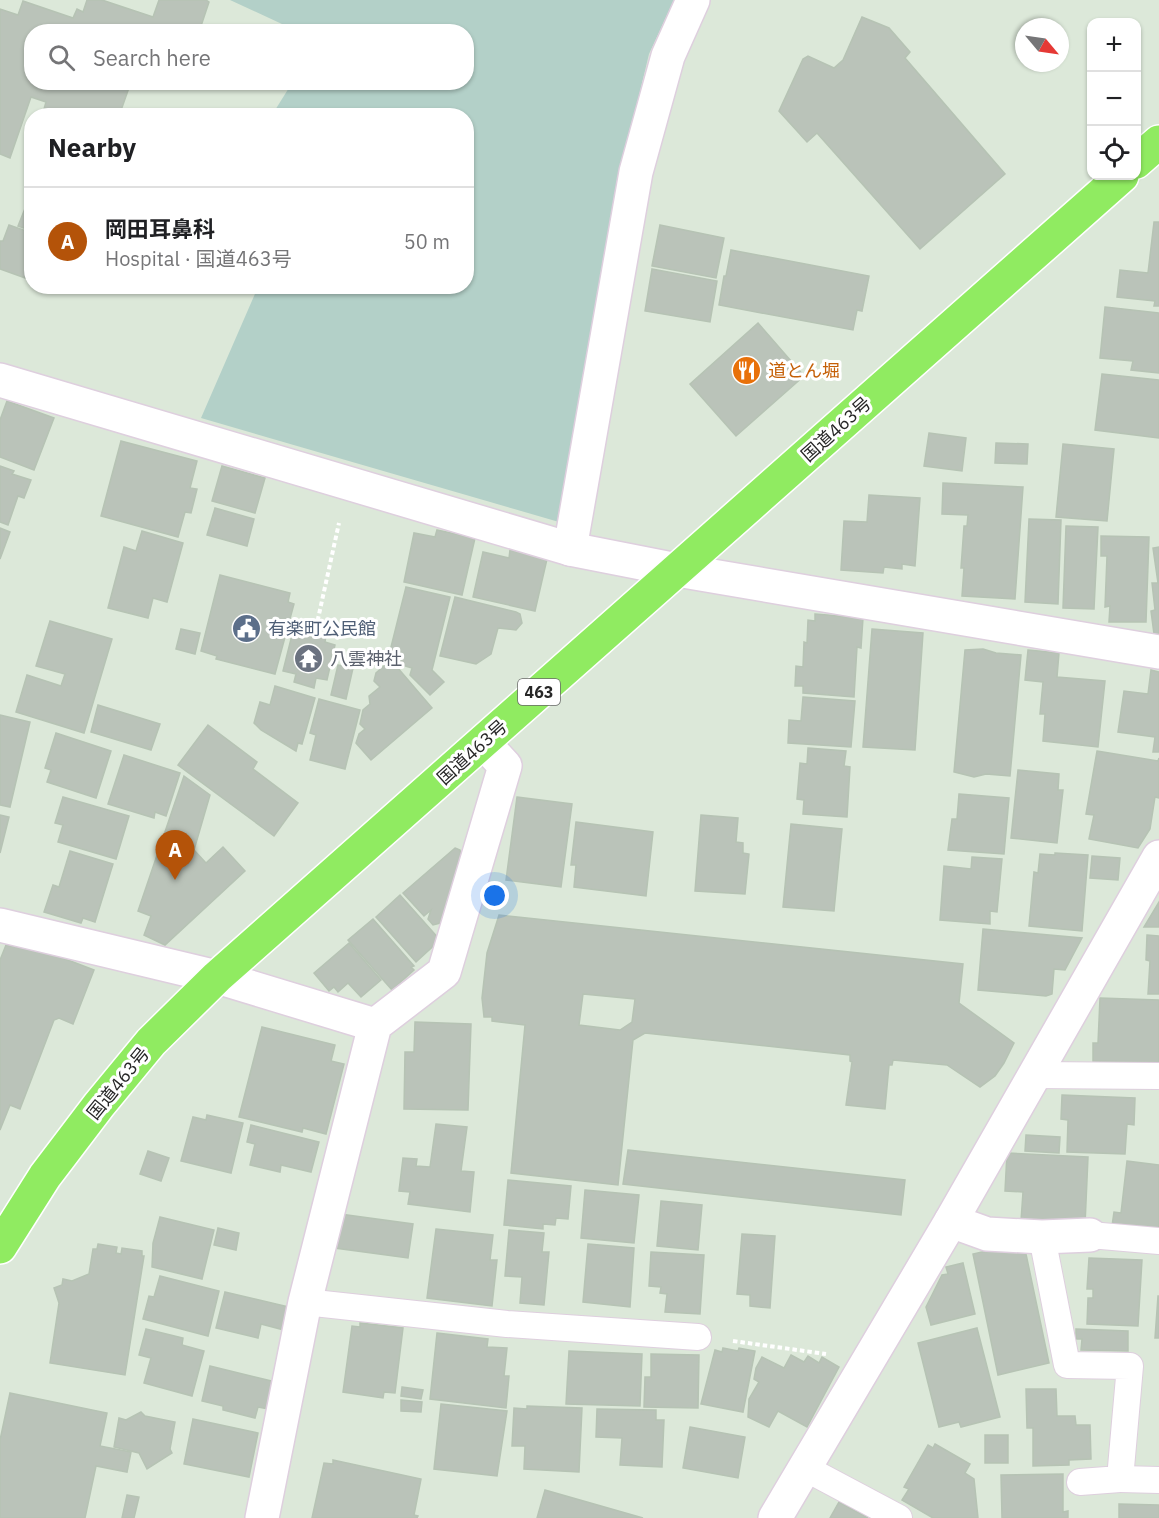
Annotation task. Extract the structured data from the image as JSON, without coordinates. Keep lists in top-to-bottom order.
{
  "streets": {
    "highway": ["国道463号", "463"]
  },
  "places": {
    "restaurant": ["道とん堀"],
    "public building": ["有楽町公民館"],
    "temple": ["八雲神社"]
  },
  "north": "bottom right",
  "page": {
    "map_buttons": ["+", "−"],
    "search": "Search here",
    "heading": "Nearby",
    "list": [
      {
        "mark": "A",
        "name": "岡田耳鼻科",
        "note": "Hospital · 国道463号",
        "value": "50 m"
      }
    ],
    "pins": "A"
  }
}
